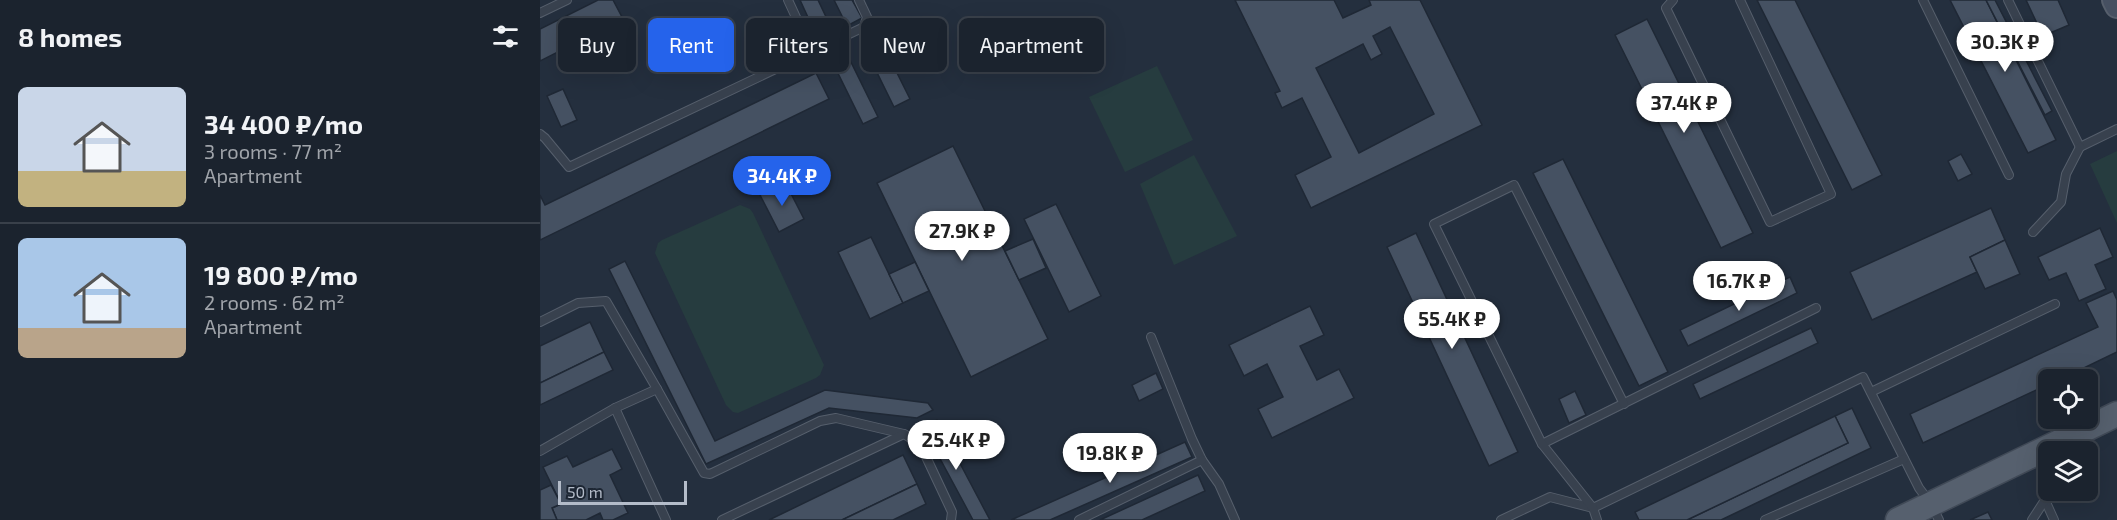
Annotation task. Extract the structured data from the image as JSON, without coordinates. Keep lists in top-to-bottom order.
{
  "scale_bar": "50 m",
  "page": {
    "heading": "8 homes",
    "chip": [
      "Buy",
      "Rent",
      "Filters",
      "New",
      "Apartment"
    ],
    "price": [
      "30.3K ₽",
      "37.4K ₽",
      "34.4K ₽",
      "27.9K ₽",
      "16.7K ₽",
      "55.4K ₽",
      "25.4K ₽",
      "19.8K ₽"
    ],
    "list": [
      {
        "name": "34 400 ₽/mo",
        "note": "3 rooms · 77 m² · Apartment"
      },
      {
        "name": "19 800 ₽/mo",
        "note": "2 rooms · 62 m² · Apartment"
      }
    ],
    "scale": "50 m"
  }
}
